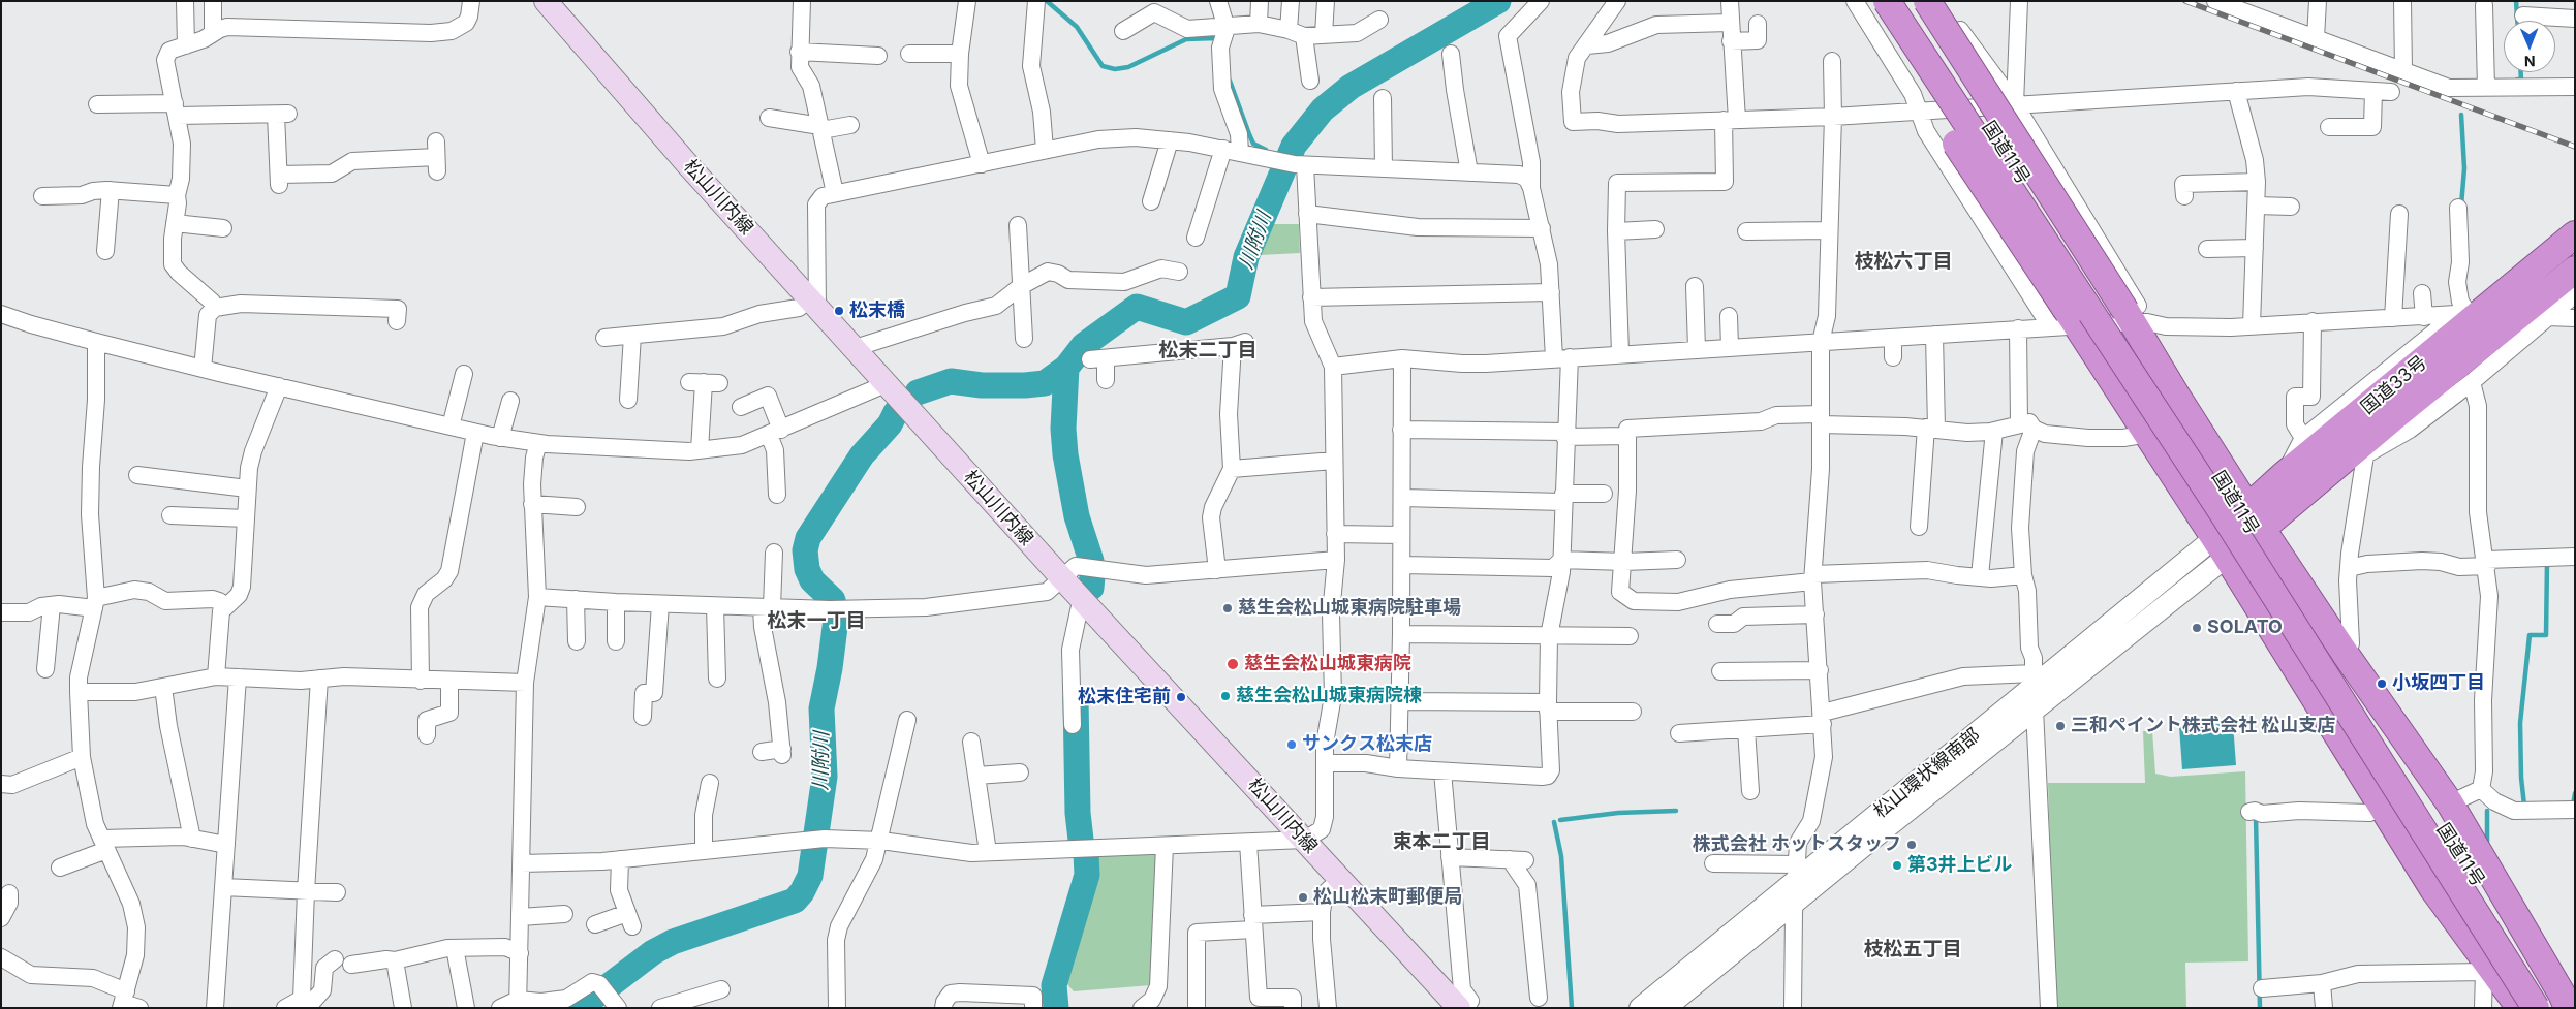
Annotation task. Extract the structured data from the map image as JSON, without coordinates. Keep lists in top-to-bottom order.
{
  "streets": {
    "highway": ["国道11号", "国道33号"],
    "main road": ["松山川内線"],
    "street": ["松山環状線南部"]
  },
  "crossings": [
    ["国道11号", "国道33号"],
    ["国道11号", "松山環状線南部"],
    ["国道33号", "松山環状線南部"]
  ],
  "districts": [
    "枝松六丁目",
    "松末二丁目",
    "松末一丁目",
    "束本二丁目",
    "枝松五丁目"
  ],
  "water": ["川附川"],
  "places": [
    "松末橋",
    "慈生会松山城東病院駐車場",
    "SOLATO",
    "慈生会松山城東病院",
    "小坂四丁目",
    "慈生会松山城東病院棟",
    "松末住宅前",
    "三和ペイント株式会社 松山支店",
    "サンクス松末店",
    "株式会社 ホットスタッフ",
    "第3井上ビル",
    "松山松末町郵便局"
  ],
  "north": "bottom"
}
